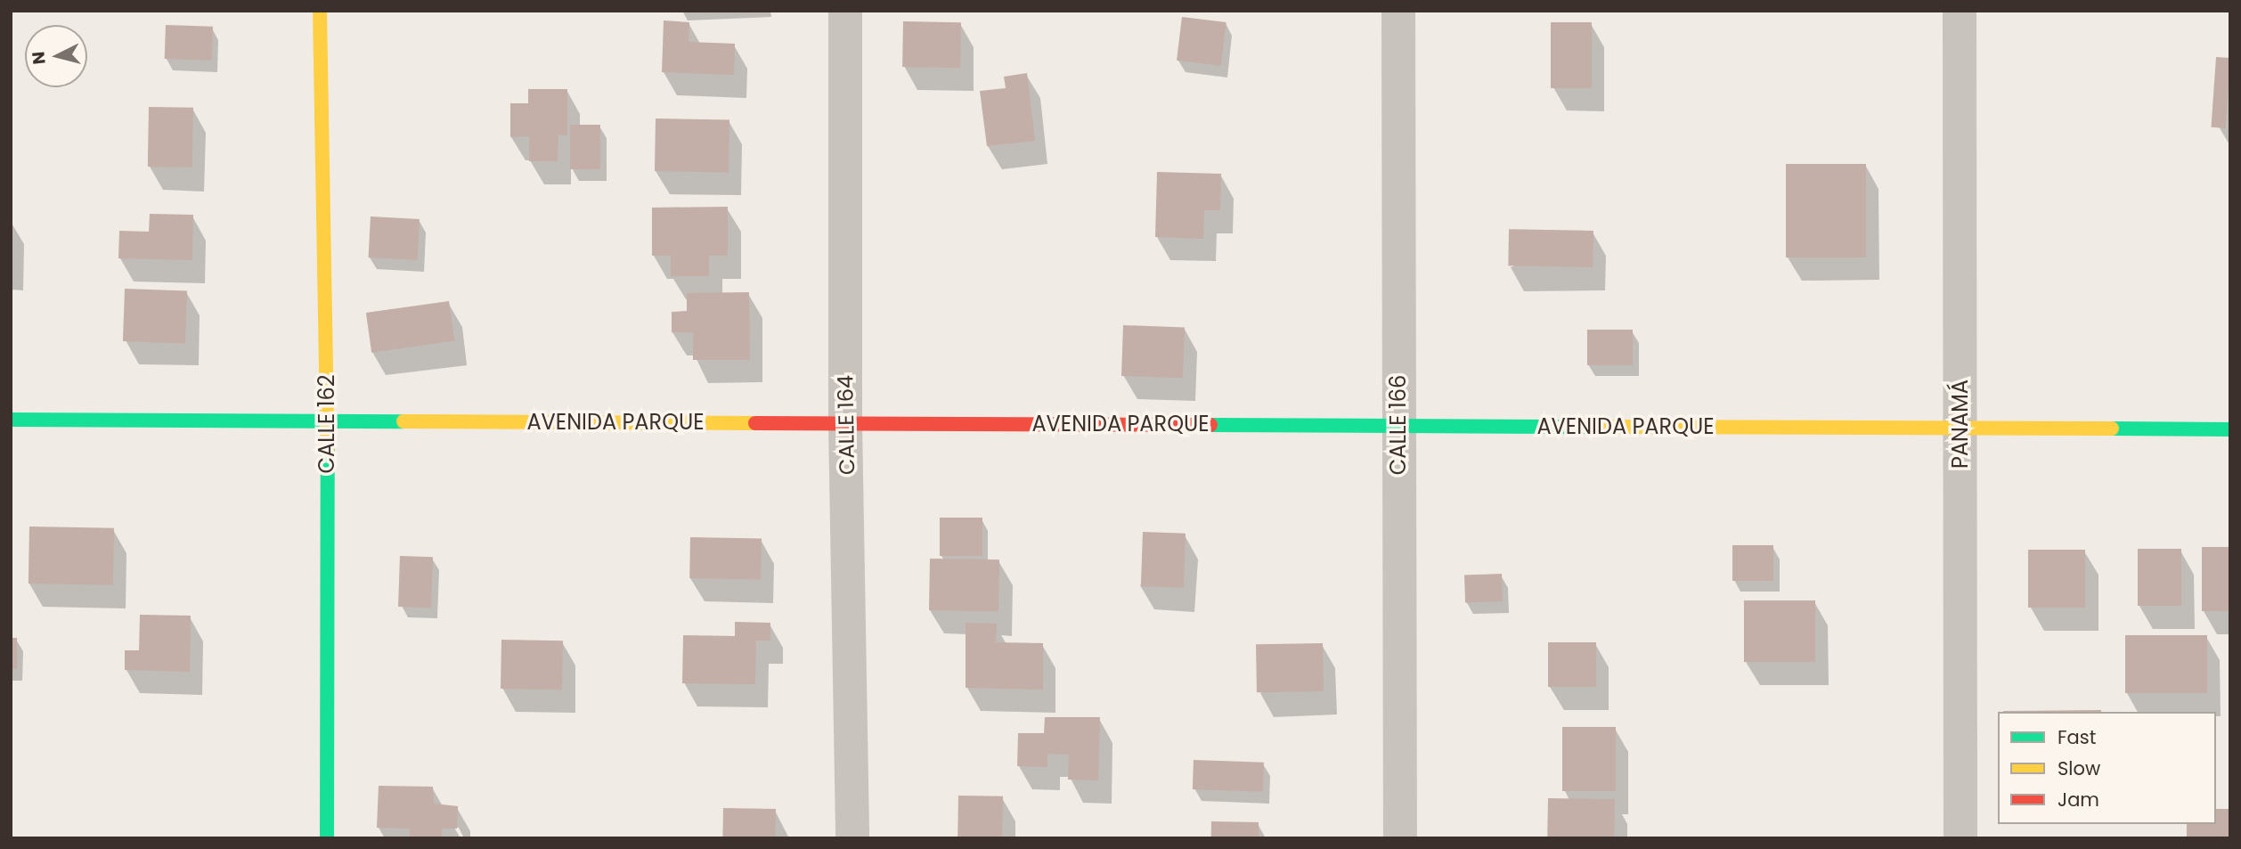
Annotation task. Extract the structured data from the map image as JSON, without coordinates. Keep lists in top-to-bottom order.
{
  "streets": {
    "street": [
      "AVENIDA PARQUE",
      "CALLE 162",
      "PANAMÁ",
      "CALLE 164",
      "CALLE 166"
    ]
  },
  "crossings": [
    ["AVENIDA PARQUE", "CALLE 162"],
    ["AVENIDA PARQUE", "PANAMÁ"],
    ["AVENIDA PARQUE", "CALLE 164"],
    ["AVENIDA PARQUE", "CALLE 166"]
  ],
  "legend": ["Fast", "Slow", "Jam"],
  "north": "left"
}
